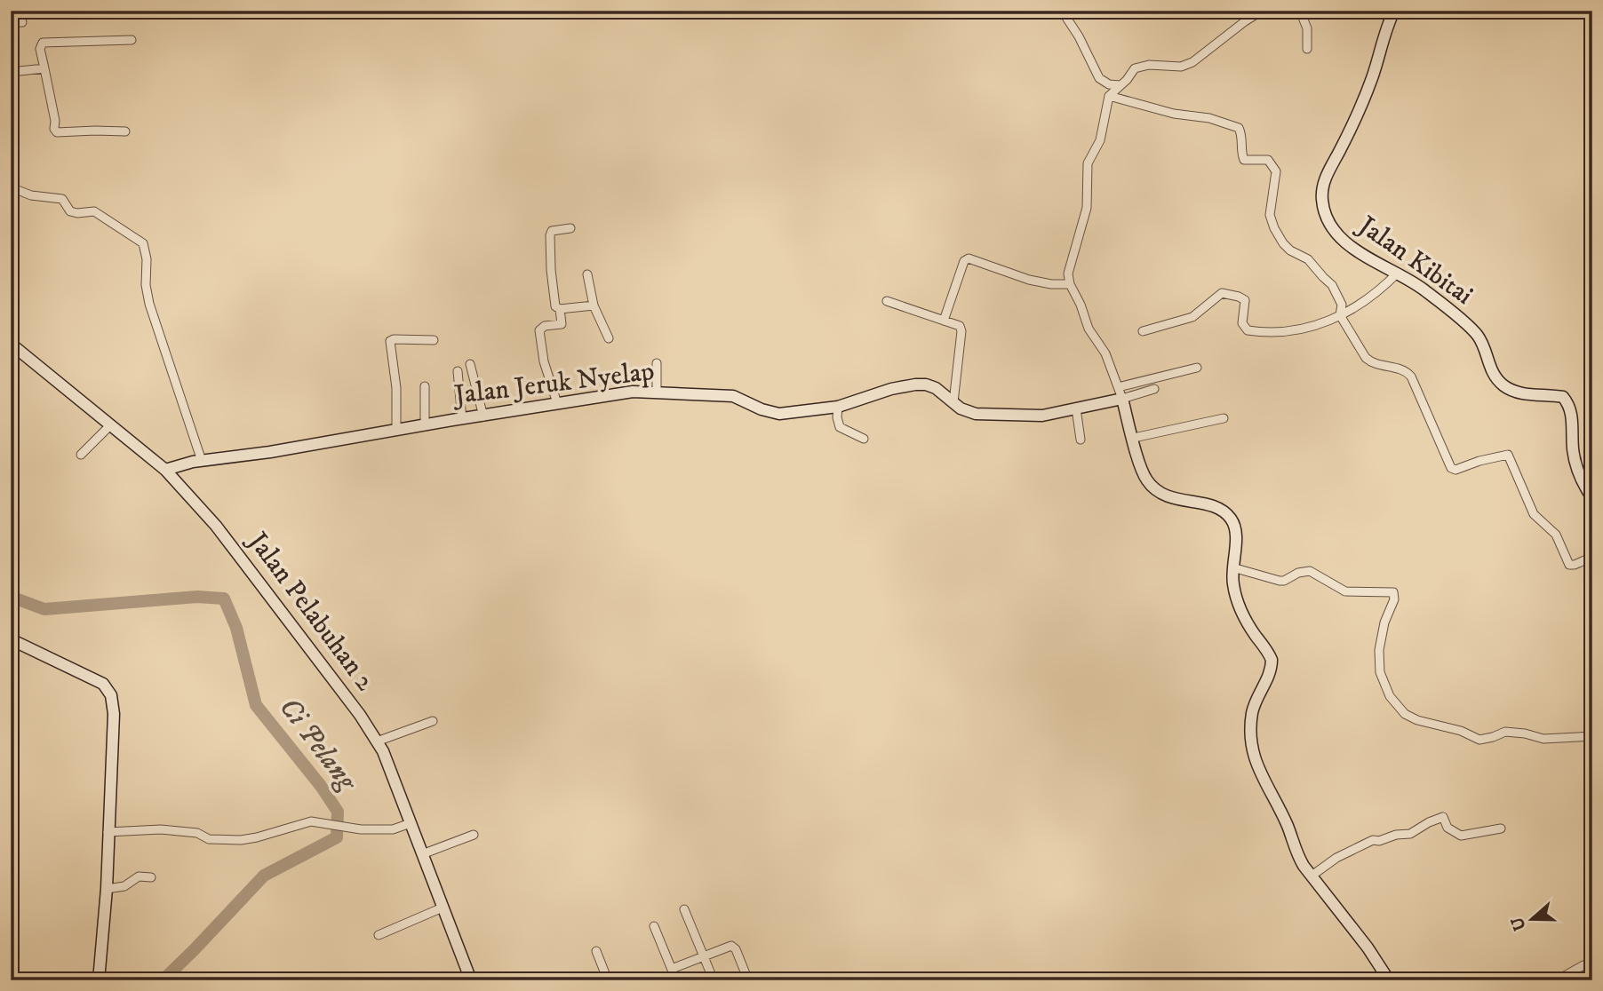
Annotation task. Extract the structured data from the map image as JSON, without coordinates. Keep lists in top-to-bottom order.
{
  "streets": {
    "street": ["Jalan Kibitai", "Jalan Jeruk Nyelap", "Jalan Pelabuhan 2"]
  },
  "crossings": [
    ["Jalan Jeruk Nyelap", "Jalan Pelabuhan 2"]
  ],
  "water": ["Ci Pelang"],
  "north": "left"
}
